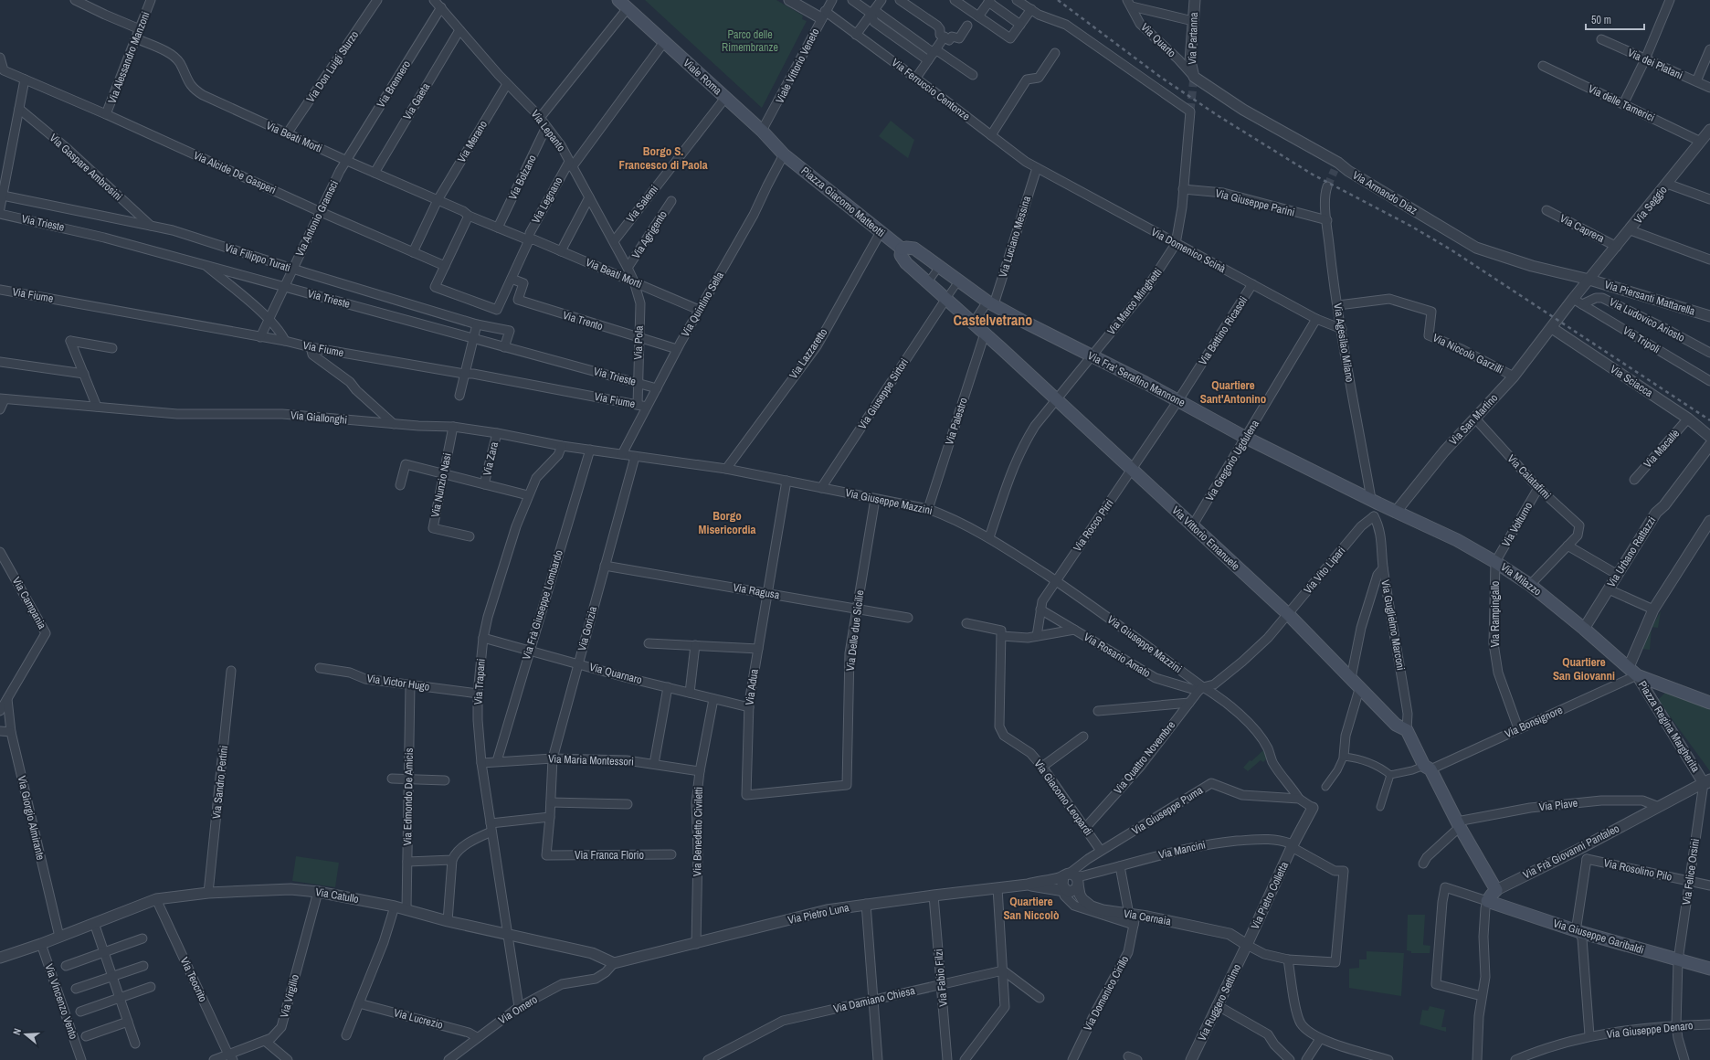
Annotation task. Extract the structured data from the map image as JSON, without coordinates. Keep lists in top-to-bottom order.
{
  "streets": {
    "main road": [
      "Viale Roma",
      "Piazza Giacomo Matteotti",
      "Via Fra' Serafino Mannone",
      "Via Vittorio Emanuele",
      "Via Milazzo",
      "Piazza Regina Margherita",
      "Via Giuseppe Garibaldi"
    ],
    "street": [
      "Via Partanna",
      "Via Quarto",
      "Via Alessandro Manzoni",
      "Via dei Platani",
      "Viale Vittorio Veneto",
      "Via Don Luigi Sturzo",
      "Via Brennero",
      "Via Ferruccio Centonze",
      "Via Gaeta",
      "Via delle Tamerici",
      "Via Lepanto",
      "Via Beati Morti",
      "Via Merano",
      "Via Gaspare Ambrosini",
      "Via Alcide De Gasperi",
      "Via Bolzano",
      "Via Armando Diaz",
      "Via Legnano",
      "Via Giuseppe Parini",
      "Via Salemi",
      "Via Seggio",
      "Via Antonio Gramsci",
      "Via Trieste",
      "Via Caprera",
      "Via Agrigento",
      "Via Luciano Messina",
      "Via Domenico Scinà",
      "Via Filippo Turati",
      "Via Fiume",
      "Via Piersanti Mattarella",
      "Via Marco Minghetti",
      "Via Quintino Sella",
      "Via Ludovico Ariosto",
      "Via Trento",
      "Via Bettino Ricasoli",
      "Via Tripoli",
      "Via Pola",
      "Via Agesilao Milano",
      "Via Lazzaretto",
      "Via Niccolò Garzilli",
      "Via Sciacca",
      "Via Giuseppe Sirtori",
      "Via Giallonghi",
      "Via San Martino",
      "Via Palestro",
      "Via Macallè",
      "Via Zara",
      "Via Gregorio Ugdulena",
      "Via Calatafimi",
      "Via Nunzio Nasi",
      "Via Giuseppe Mazzini",
      "Via Volturno",
      "Via Rocco Pirri",
      "Via Urbano Rattazzi",
      "Via Vito Lipari",
      "Via Ragusa",
      "Via Campania",
      "Via Frà Giuseppe Lombardo",
      "Via Rampingallo",
      "Via Guglielmo Marconi",
      "Via Gorizia",
      "Via Delle due Sicilie",
      "Via Rosario Amato",
      "Via Quarnaro",
      "Via Trapani",
      "Via Victor Hugo",
      "Via Adua",
      "Via Bonsignore",
      "Via Quattro Novembre",
      "Via Maria Montessori",
      "Via Sandro Pertini",
      "Via Edmondo De Amicis",
      "Via Giacomo Leopardi",
      "Via Piave",
      "Via Giuseppe Puma",
      "Via Giorgio Almirante",
      "Via Benedetto Civiletti",
      "Via Mancini",
      "Via Frà Giovanni Pantaleo",
      "Via Franca Florio",
      "Via Rosolino Pilo",
      "Via Felice Orsini",
      "Via Catullo",
      "Via Pietro Colletta",
      "Via Pietro Luna",
      "Via Cernaia",
      "Via Fabio Filzi",
      "Via Teocrito",
      "Via Domenico Cirillo",
      "Via Virgilio",
      "Via Damiano Chiesa",
      "Via Vincenzo Vento",
      "Via Ruggero Settimo",
      "Via Omero",
      "Via Lucrezio",
      "Via Giuseppe Denaro"
    ]
  },
  "crossings": [
    ["Via Partanna", "Via Quarto"],
    ["Via Partanna", "Via Armando Diaz"],
    ["Via Quarto", "Via Armando Diaz"],
    ["Via Alessandro Manzoni", "Via Beati Morti"],
    ["Via Alessandro Manzoni", "Via Alcide De Gasperi"],
    ["Viale Vittorio Veneto", "Viale Roma"],
    ["Viale Vittorio Veneto", "Via Ferruccio Centonze"],
    ["Via Don Luigi Sturzo", "Via Beati Morti"],
    ["Viale Roma", "Via Legnano"],
    ["Viale Roma", "Piazza Giacomo Matteotti"],
    ["Viale Roma", "Via Salemi"],
    ["Viale Roma", "Via Quintino Sella"],
    ["Via Brennero", "Via Lepanto"],
    ["Via Brennero", "Via Beati Morti"],
    ["Via Brennero", "Via Antonio Gramsci"],
    ["Via Ferruccio Centonze", "Via Luciano Messina"],
    ["Via Ferruccio Centonze", "Via Domenico Scinà"],
    ["Via Gaeta", "Via Lepanto"],
    ["Via Gaeta", "Via Beati Morti"],
    ["Via delle Tamerici", "Via Seggio"],
    ["Via Lepanto", "Via Beati Morti"],
    ["Via Lepanto", "Via Merano"],
    ["Via Lepanto", "Via Bolzano"],
    ["Via Lepanto", "Via Legnano"],
    ["Via Lepanto", "Via Salemi"],
    ["Via Lepanto", "Via Agrigento"],
    ["Via Lepanto", "Via Pola"],
    ["Via Beati Morti", "Via Merano"],
    ["Via Beati Morti", "Via Bolzano"],
    ["Via Beati Morti", "Via Legnano"],
    ["Via Beati Morti", "Via Antonio Gramsci"],
    ["Via Beati Morti", "Via Quintino Sella"],
    ["Via Beati Morti", "Via Pola"],
    ["Via Merano", "Via Alcide De Gasperi"],
    ["Via Gaspare Ambrosini", "Via Filippo Turati"],
    ["Via Alcide De Gasperi", "Via Legnano"],
    ["Via Alcide De Gasperi", "Via Antonio Gramsci"],
    ["Via Armando Diaz", "Via Seggio"],
    ["Via Armando Diaz", "Via Piersanti Mattarella"],
    ["Via Legnano", "Via Trento"],
    ["Piazza Giacomo Matteotti", "Via Luciano Messina"],
    ["Piazza Giacomo Matteotti", "Via Quintino Sella"],
    ["Piazza Giacomo Matteotti", "Via Lazzaretto"],
    ["Piazza Giacomo Matteotti", "Via Fra' Serafino Mannone"],
    ["Via Giuseppe Parini", "Via Marco Minghetti"],
    ["Via Giuseppe Parini", "Via Agesilao Milano"],
    ["Via Seggio", "Via Caprera"],
    ["Via Seggio", "Via Piersanti Mattarella"],
    ["Via Seggio", "Via Ludovico Ariosto"],
    ["Via Seggio", "Via Tripoli"],
    ["Via Seggio", "Via San Martino"],
    ["Via Antonio Gramsci", "Via Trieste"],
    ["Via Antonio Gramsci", "Via Filippo Turati"],
    ["Via Antonio Gramsci", "Via Fiume"],
    ["Via Trieste", "Via Filippo Turati"],
    ["Via Trieste", "Via Quintino Sella"],
    ["Via Trieste", "Via Pola"],
    ["Via Luciano Messina", "Via Domenico Scinà"],
    ["Via Domenico Scinà", "Via Marco Minghetti"],
    ["Via Domenico Scinà", "Via Bettino Ricasoli"],
    ["Via Domenico Scinà", "Via Agesilao Milano"],
    ["Via Domenico Scinà", "Via Gregorio Ugdulena"],
    ["Via Fiume", "Via Quintino Sella"],
    ["Via Fiume", "Via Pola"],
    ["Via Marco Minghetti", "Via Fra' Serafino Mannone"],
    ["Via Marco Minghetti", "Via Giuseppe Mazzini"],
    ["Via Marco Minghetti", "Via Vittorio Emanuele"],
    ["Via Quintino Sella", "Via Trento"],
    ["Via Quintino Sella", "Via Giallonghi"],
    ["Via Ludovico Ariosto", "Via Tripoli"],
    ["Via Ludovico Ariosto", "Via San Martino"],
    ["Via Trento", "Via Pola"],
    ["Via Bettino Ricasoli", "Via Fra' Serafino Mannone"],
    ["Via Bettino Ricasoli", "Via Rocco Pirri"],
    ["Via Bettino Ricasoli", "Via Vittorio Emanuele"],
    ["Via Tripoli", "Via San Martino"],
    ["Via Agesilao Milano", "Via Niccolò Garzilli"],
    ["Via Agesilao Milano", "Via Fra' Serafino Mannone"],
    ["Via Agesilao Milano", "Via San Martino"],
    ["Via Agesilao Milano", "Via Milazzo"],
    ["Via Lazzaretto", "Via Giuseppe Mazzini"],
    ["Via Niccolò Garzilli", "Via San Martino"],
    ["Via Fra' Serafino Mannone", "Via San Martino"],
    ["Via Fra' Serafino Mannone", "Via Gregorio Ugdulena"],
    ["Via Fra' Serafino Mannone", "Via Milazzo"],
    ["Via Sciacca", "Via San Martino"],
    ["Via Sciacca", "Via Macallè"],
    ["Via Giuseppe Sirtori", "Via Giuseppe Mazzini"],
    ["Via Giallonghi", "Via Zara"],
    ["Via Giallonghi", "Via Nunzio Nasi"],
    ["Via Giallonghi", "Via Giuseppe Mazzini"],
    ["Via Giallonghi", "Via Frà Giuseppe Lombardo"],
    ["Via Giallonghi", "Via Gorizia"],
    ["Via Giallonghi", "Via Trapani"],
    ["Via San Martino", "Via Calatafimi"],
    ["Via San Martino", "Via Milazzo"],
    ["Via Palestro", "Via Giuseppe Mazzini"],
    ["Via Palestro", "Via Vittorio Emanuele"],
    ["Via Gregorio Ugdulena", "Via Vittorio Emanuele"],
    ["Via Calatafimi", "Via Volturno"],
    ["Via Giuseppe Mazzini", "Via Rocco Pirri"],
    ["Via Giuseppe Mazzini", "Via Vito Lipari"],
    ["Via Giuseppe Mazzini", "Via Gorizia"],
    ["Via Giuseppe Mazzini", "Via Delle due Sicilie"],
    ["Via Giuseppe Mazzini", "Via Rosario Amato"],
    ["Via Giuseppe Mazzini", "Via Adua"],
    ["Via Giuseppe Mazzini", "Via Quattro Novembre"],
    ["Via Volturno", "Via Milazzo"],
    ["Via Volturno", "Via Rampingallo"],
    ["Via Rocco Pirri", "Via Vittorio Emanuele"],
    ["Via Rocco Pirri", "Via Rosario Amato"],
    ["Via Vittorio Emanuele", "Via Vito Lipari"],
    ["Via Vittorio Emanuele", "Via Guglielmo Marconi"],
    ["Via Urbano Rattazzi", "Via Milazzo"],
    ["Via Vito Lipari", "Via Guglielmo Marconi"],
    ["Via Vito Lipari", "Via Rosario Amato"],
    ["Via Vito Lipari", "Via Quattro Novembre"],
    ["Via Milazzo", "Via Rampingallo"],
    ["Via Milazzo", "Via Bonsignore"],
    ["Via Milazzo", "Piazza Regina Margherita"],
    ["Via Ragusa", "Via Gorizia"],
    ["Via Ragusa", "Via Delle due Sicilie"],
    ["Via Ragusa", "Via Adua"],
    ["Via Campania", "Via Giorgio Almirante"],
    ["Via Frà Giuseppe Lombardo", "Via Quarnaro"],
    ["Via Frà Giuseppe Lombardo", "Via Maria Montessori"],
    ["Via Rampingallo", "Via Bonsignore"],
    ["Via Gorizia", "Via Quarnaro"],
    ["Via Gorizia", "Via Maria Montessori"],
    ["Via Gorizia", "Via Franca Florio"],
    ["Via Delle due Sicilie", "Via Adua"],
    ["Via Rosario Amato", "Via Quattro Novembre"],
    ["Via Quarnaro", "Via Trapani"],
    ["Via Quarnaro", "Via Adua"],
    ["Via Quarnaro", "Via Benedetto Civiletti"],
    ["Via Trapani", "Via Victor Hugo"],
    ["Via Trapani", "Via Maria Montessori"],
    ["Via Trapani", "Via Catullo"],
    ["Via Trapani", "Via Omero"],
    ["Via Victor Hugo", "Via Edmondo De Amicis"],
    ["Via Bonsignore", "Piazza Regina Margherita"],
    ["Piazza Regina Margherita", "Via Frà Giovanni Pantaleo"],
    ["Piazza Regina Margherita", "Via Felice Orsini"],
    ["Via Quattro Novembre", "Via Giacomo Leopardi"],
    ["Via Maria Montessori", "Via Benedetto Civiletti"],
    ["Via Sandro Pertini", "Via Catullo"],
    ["Via Edmondo De Amicis", "Via Catullo"],
    ["Via Giacomo Leopardi", "Via Giuseppe Puma"],
    ["Via Piave", "Via Frà Giovanni Pantaleo"],
    ["Via Giuseppe Puma", "Via Mancini"],
    ["Via Giuseppe Puma", "Via Pietro Luna"],
    ["Via Giuseppe Puma", "Via Cernaia"],
    ["Via Giorgio Almirante", "Via Catullo"],
    ["Via Benedetto Civiletti", "Via Pietro Luna"],
    ["Via Mancini", "Via Pietro Colletta"],
    ["Via Mancini", "Via Pietro Luna"],
    ["Via Mancini", "Via Cernaia"],
    ["Via Frà Giovanni Pantaleo", "Via Felice Orsini"],
    ["Via Rosolino Pilo", "Via Felice Orsini"],
    ["Via Felice Orsini", "Via Giuseppe Garibaldi"],
    ["Via Felice Orsini", "Via Giuseppe Denaro"],
    ["Via Catullo", "Via Pietro Luna"],
    ["Via Catullo", "Via Teocrito"],
    ["Via Catullo", "Via Virgilio"],
    ["Via Catullo", "Via Vincenzo Vento"],
    ["Via Catullo", "Via Omero"],
    ["Via Pietro Colletta", "Via Cernaia"],
    ["Via Pietro Colletta", "Via Ruggero Settimo"],
    ["Via Pietro Luna", "Via Cernaia"],
    ["Via Pietro Luna", "Via Fabio Filzi"],
    ["Via Pietro Luna", "Via Omero"],
    ["Via Cernaia", "Via Domenico Cirillo"],
    ["Via Cernaia", "Via Ruggero Settimo"],
    ["Via Fabio Filzi", "Via Damiano Chiesa"],
    ["Via Teocrito", "Via Virgilio"],
    ["Via Omero", "Via Lucrezio"]
  ],
  "districts": [
    "Borgo S. Francesco di Paola",
    "Castelvetrano",
    "Quartiere Sant'Antonino",
    "Borgo Misericordia",
    "Quartiere San Giovanni",
    "Quartiere San Niccolò"
  ],
  "parks": ["Parco delle Rimembranze"],
  "scale_bar": "50 m",
  "north": "left"
}
